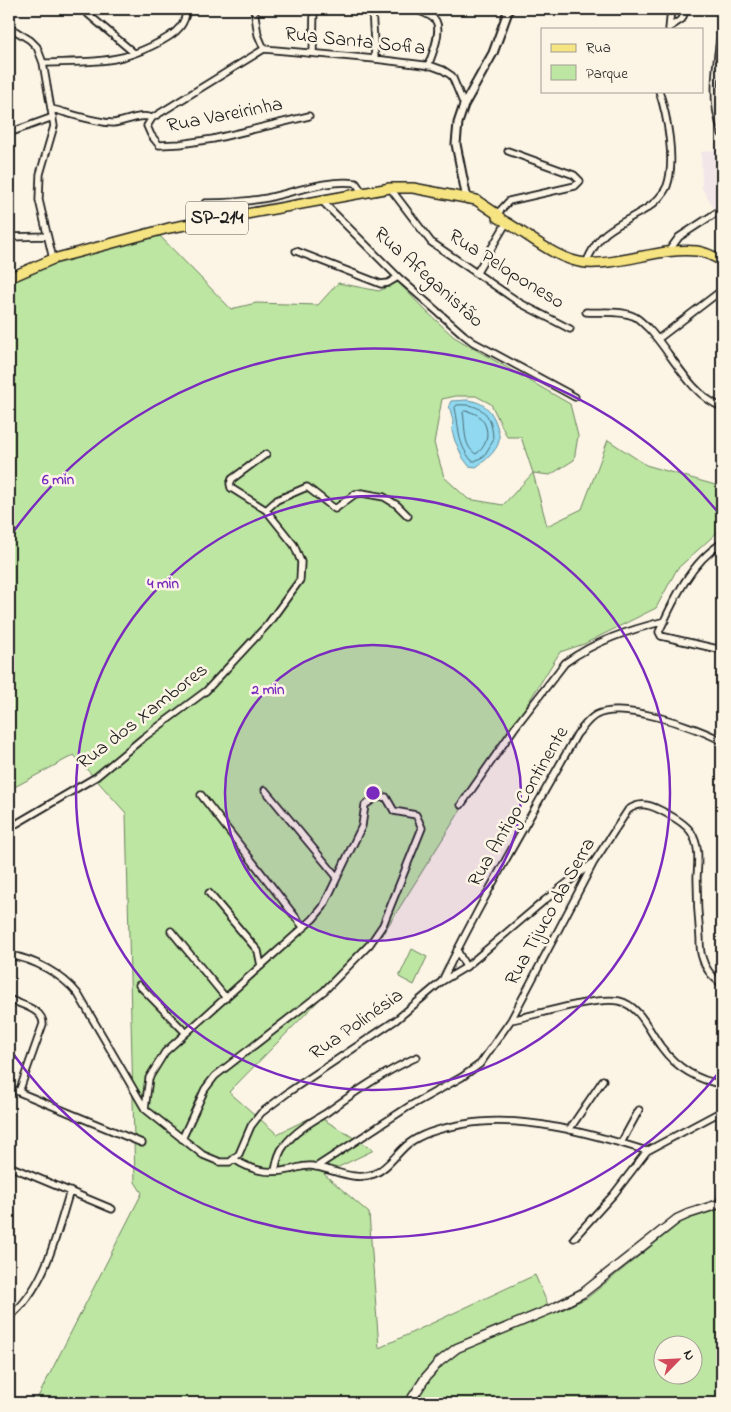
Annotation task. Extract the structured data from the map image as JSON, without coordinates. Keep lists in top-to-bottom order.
{
  "streets": {
    "main road": ["SP-214"],
    "street": [
      "Rua Santa Sofia",
      "Rua Vareirinha",
      "Rua Peloponeso",
      "Rua Afeganistão",
      "Rua dos Xambores",
      "Rua Antigo Continente",
      "Rua Tijuco da Serra",
      "Rua Polinésia"
    ]
  },
  "crossings": [
    ["SP-214", "Rua Peloponeso"],
    ["SP-214", "Rua Afeganistão"],
    ["Rua Antigo Continente", "Rua Polinésia"],
    ["Rua Tijuco da Serra", "Rua Polinésia"]
  ],
  "legend": ["Rua", "Parque"],
  "north": "top right",
  "rings": ["6 min", "4 min", "2 min"]
}
